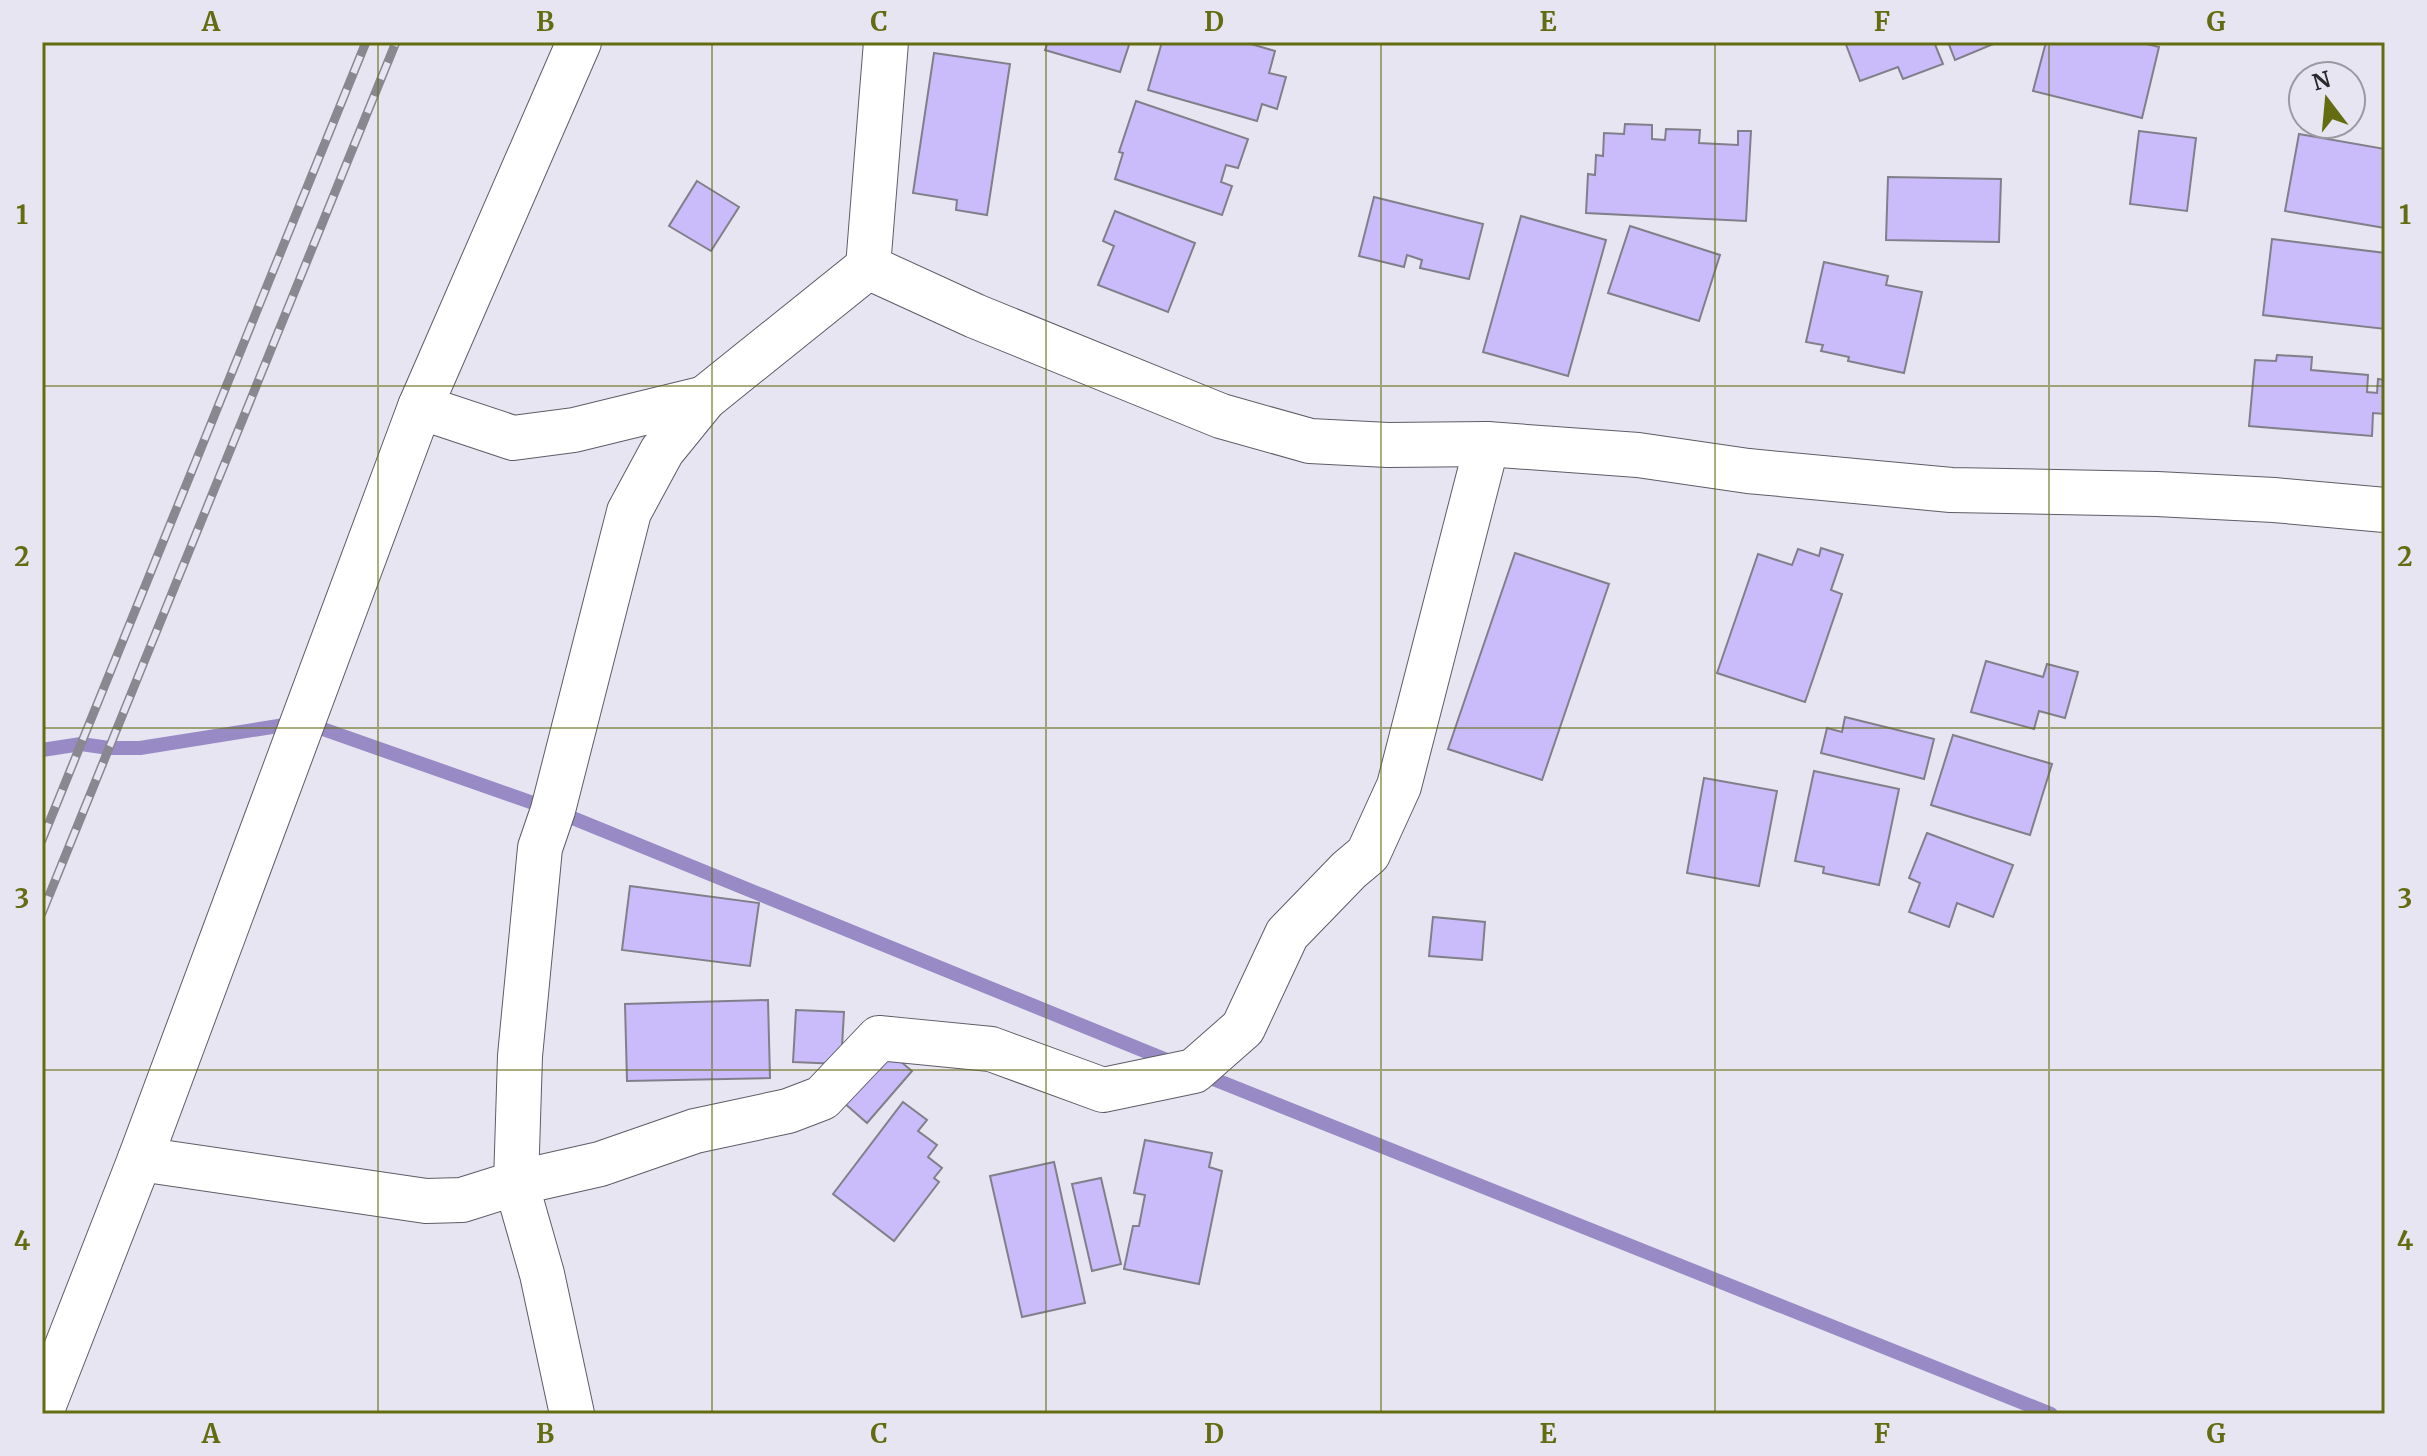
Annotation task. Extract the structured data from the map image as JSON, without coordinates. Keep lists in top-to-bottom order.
{
  "north": "top",
  "grid": {
    "columns": [
      "A",
      "B",
      "C",
      "D",
      "E",
      "F",
      "G"
    ],
    "rows": [
      "1",
      "2",
      "3",
      "4"
    ]
  }
}
